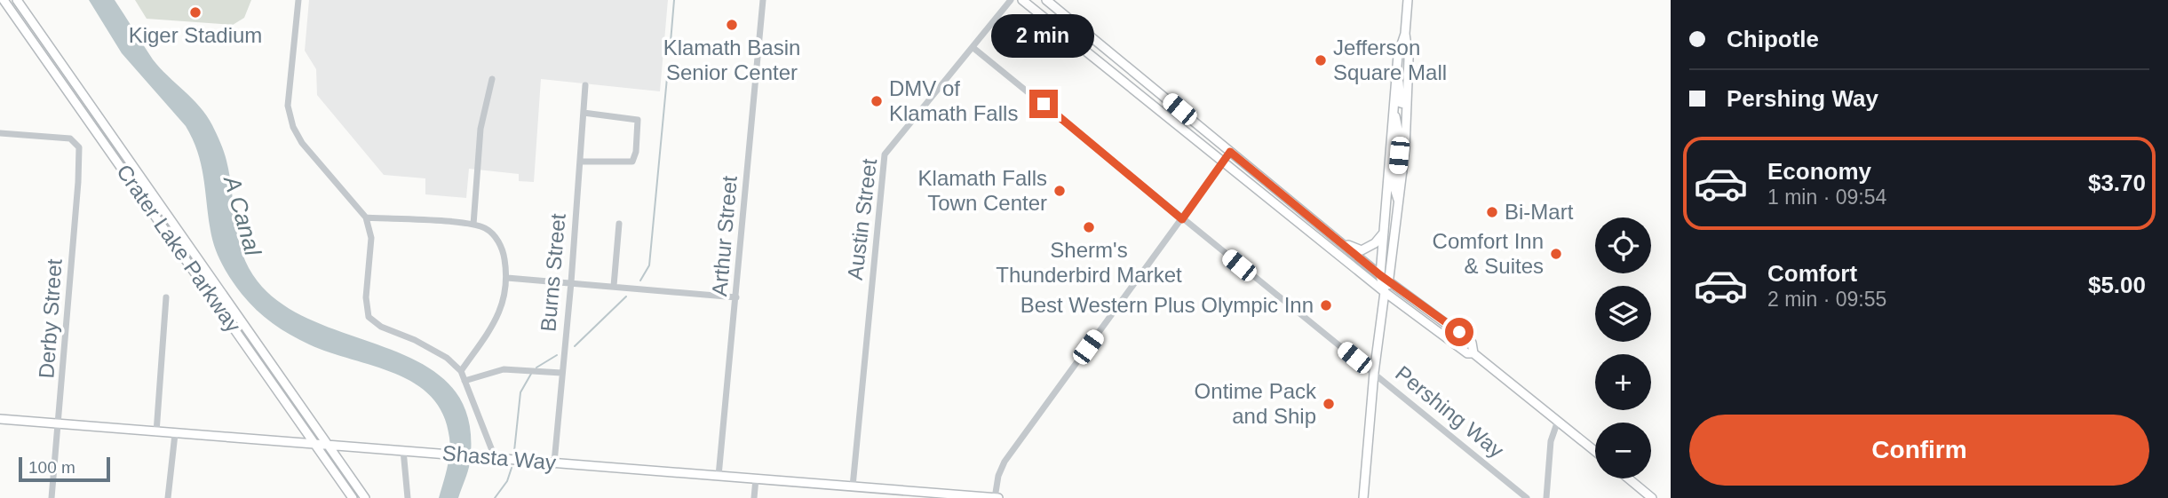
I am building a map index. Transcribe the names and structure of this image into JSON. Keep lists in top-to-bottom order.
{
  "streets": {
    "main road": ["Crater Lake Parkway", "Shasta Way"],
    "street": [
      "Austin Street",
      "Arthur Street",
      "Burns Street",
      "Derby Street",
      "Pershing Way"
    ]
  },
  "crossings": [
    ["Austin Street", "Pershing Way"],
    ["Austin Street", "Shasta Way"],
    ["Arthur Street", "Shasta Way"],
    ["Crater Lake Parkway", "Shasta Way"],
    ["Burns Street", "Shasta Way"],
    ["Derby Street", "Shasta Way"]
  ],
  "water": ["A Canal"],
  "places": [
    "Kiger Stadium",
    "Klamath Basin Senior Center",
    "Jefferson Square Mall",
    "DMV of Klamath Falls",
    "Klamath Falls Town Center",
    "Bi-Mart",
    "Sherm's Thunderbird Market",
    "Comfort Inn & Suites",
    "Best Western Plus Olympic Inn",
    "Ontime Pack and Ship"
  ],
  "scale_bar": "100 m",
  "page": {
    "banner": ["Chipotle", "Pershing Way"],
    "bubble": "2 min",
    "list": [
      {
        "name": "Economy",
        "note": "1 min · 09:54",
        "value": "$3.70"
      },
      {
        "name": "Comfort",
        "note": "2 min · 09:55",
        "value": "$5.00"
      }
    ],
    "map_buttons": ["+", "−"],
    "buttons": "Confirm",
    "scale": "100 m"
  }
}
